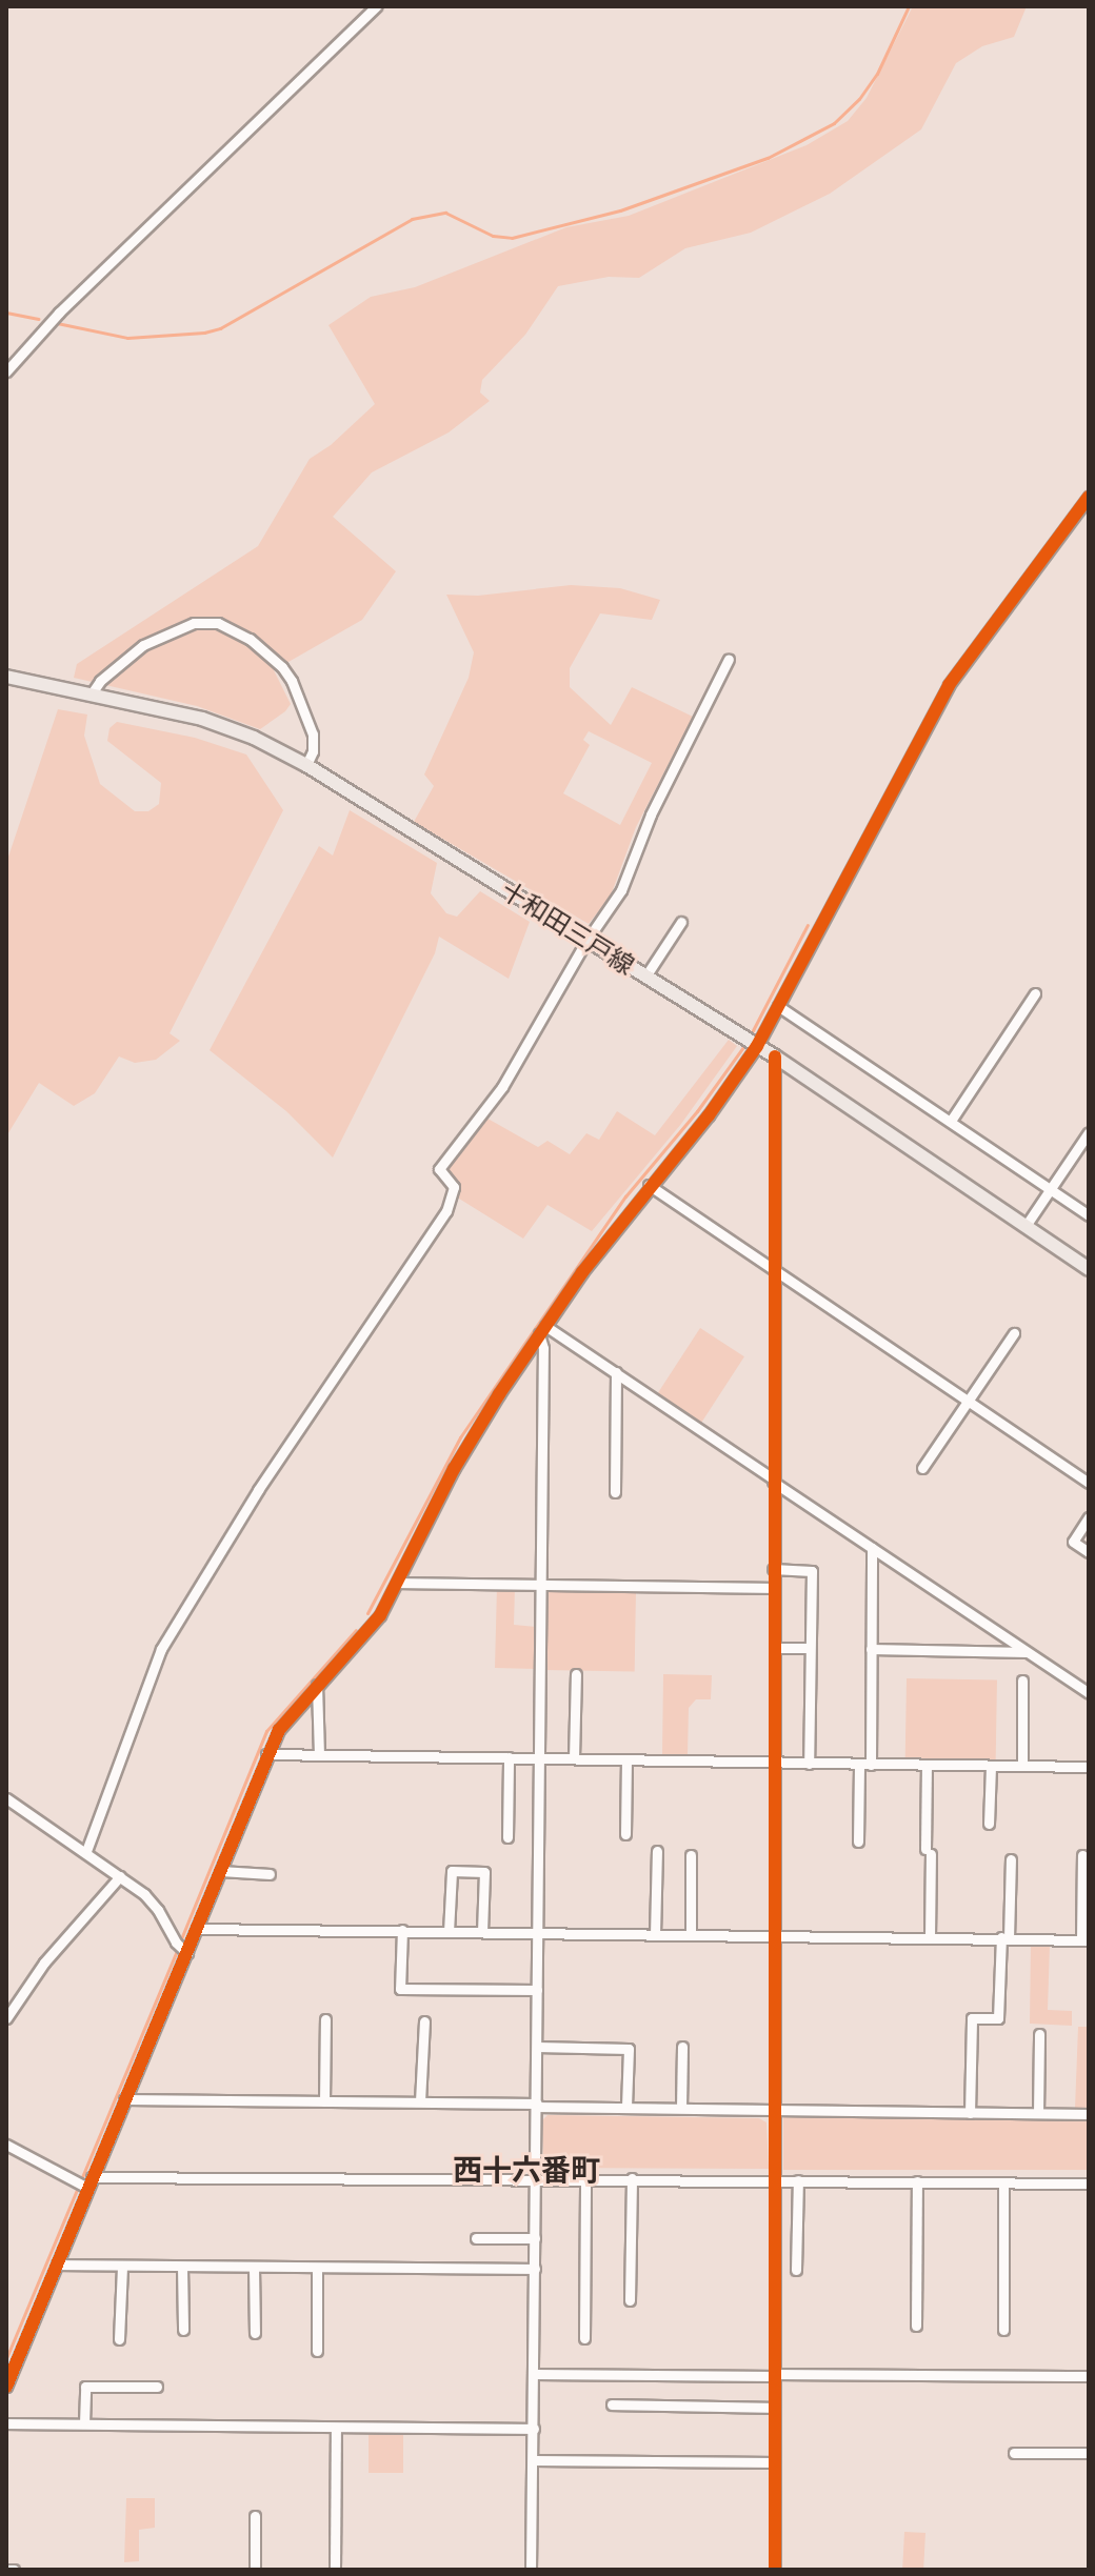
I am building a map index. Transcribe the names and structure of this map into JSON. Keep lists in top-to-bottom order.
{
  "streets": {
    "main road": ["十和田三戸線"]
  },
  "districts": ["西十六番町"]
}
